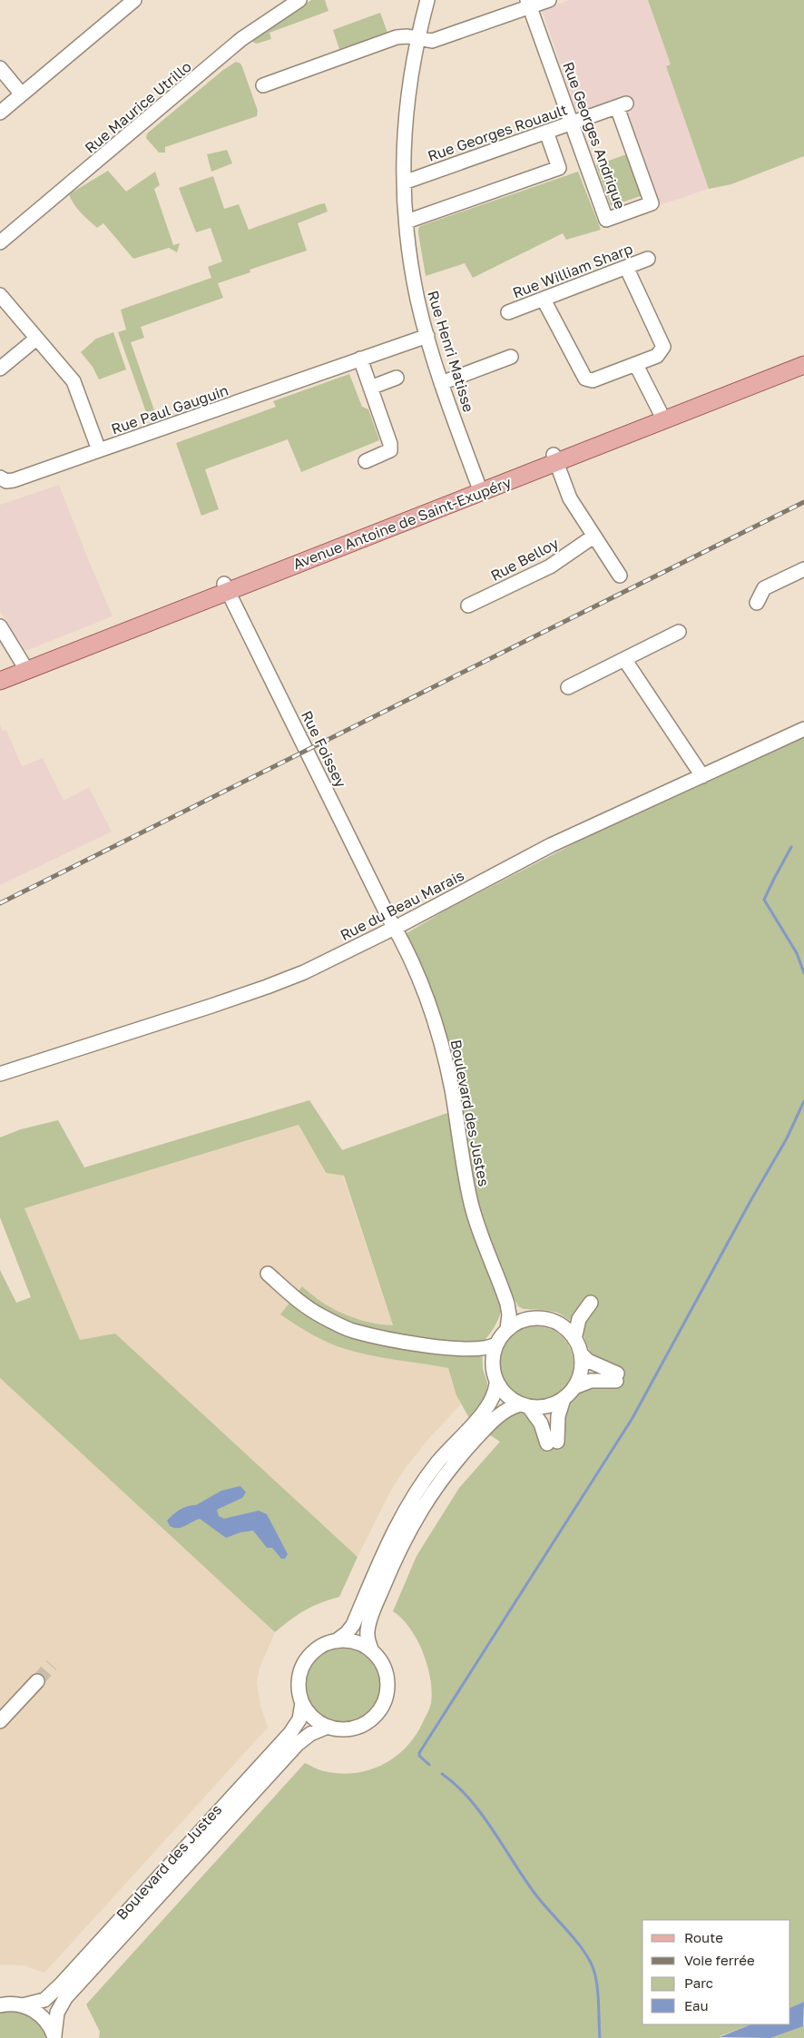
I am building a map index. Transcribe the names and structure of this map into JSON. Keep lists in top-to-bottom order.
{
  "streets": {
    "main road": ["Avenue Antoine de Saint-Exupéry"],
    "street": [
      "Rue Maurice Utrillo",
      "Rue Georges Rouault",
      "Rue Georges Andrique",
      "Rue William Sharp",
      "Rue Henri Matisse",
      "Rue Paul Gauguin",
      "Rue Belloy",
      "Rue Foissey",
      "Rue du Beau Marais",
      "Boulevard des Justes"
    ]
  },
  "crossings": [
    ["Rue Georges Rouault", "Rue Georges Andrique"],
    ["Rue Georges Rouault", "Rue Henri Matisse"],
    ["Rue Henri Matisse", "Rue Paul Gauguin"],
    ["Rue Henri Matisse", "Avenue Antoine de Saint-Exupéry"],
    ["Avenue Antoine de Saint-Exupéry", "Rue Foissey"],
    ["Rue Foissey", "Rue du Beau Marais"],
    ["Rue Foissey", "Boulevard des Justes"],
    ["Rue du Beau Marais", "Boulevard des Justes"]
  ],
  "legend": [
    "Route",
    "Voie ferrée",
    "Parc",
    "Eau"
  ]
}
